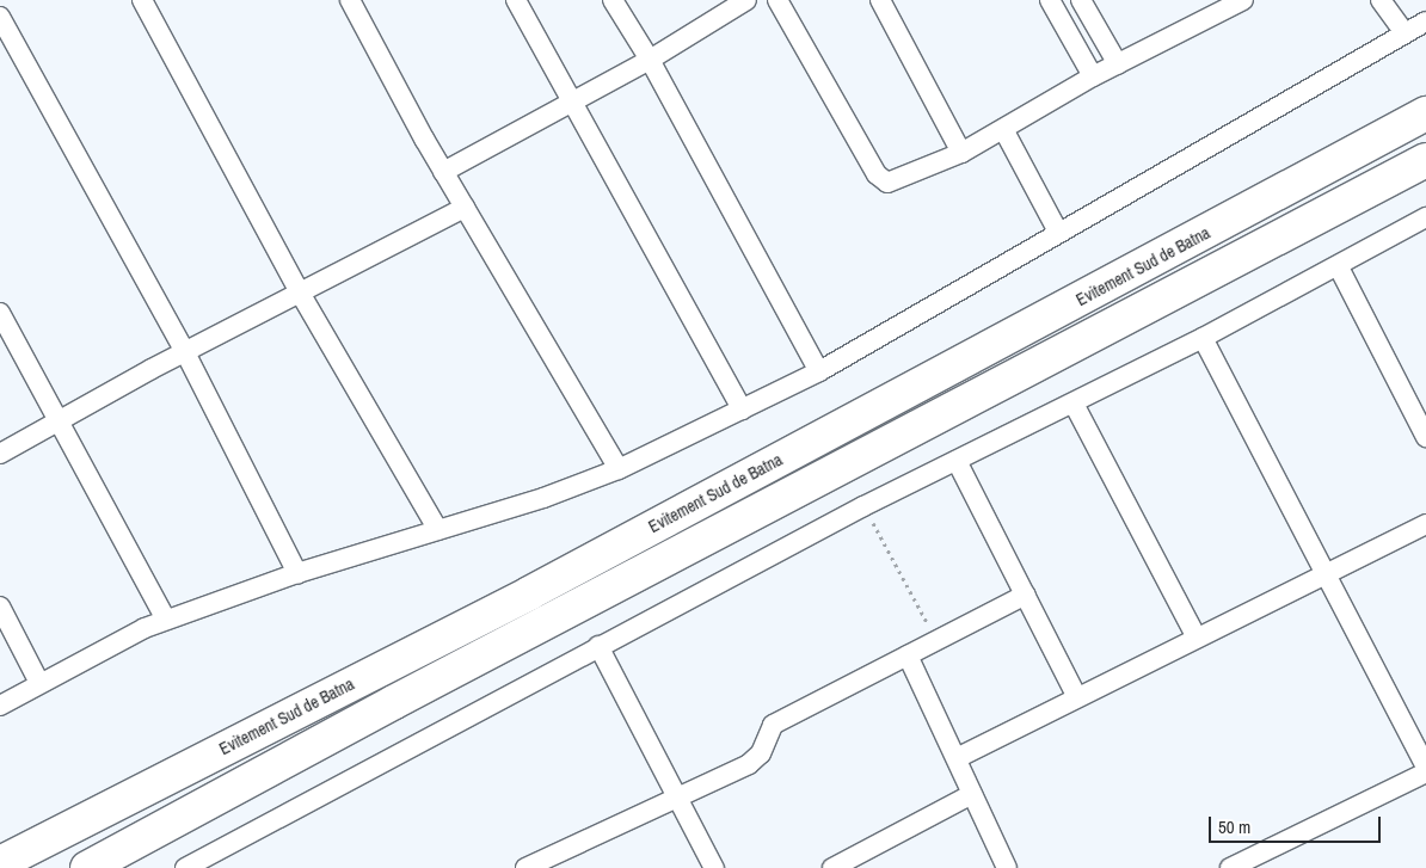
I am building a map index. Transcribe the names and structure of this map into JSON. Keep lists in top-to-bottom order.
{
  "streets": {
    "highway": ["Evitement Sud de Batna"]
  },
  "scale_bar": "50 m"
}
